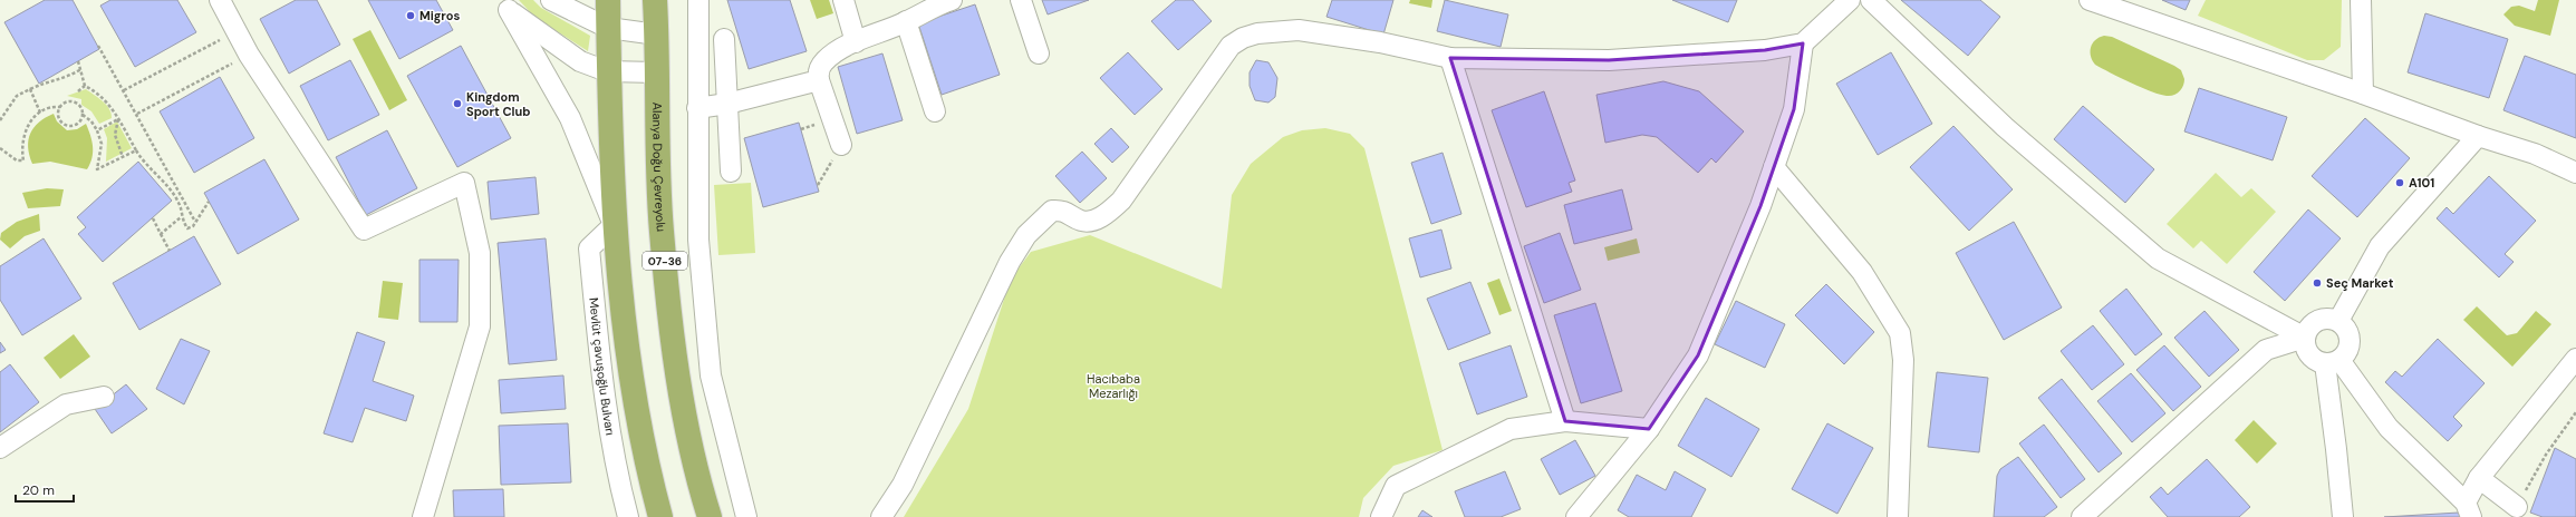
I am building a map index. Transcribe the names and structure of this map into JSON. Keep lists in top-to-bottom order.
{
  "streets": {
    "highway": ["Alanya Doğu Çevreyolu", "07-36"],
    "street": ["Mevlüt çavuşoğlu Bulvarı"]
  },
  "parks": ["Hacıbaba Mezarlığı"],
  "places": [
    "Migros",
    "Kingdom Sport Club",
    "A101",
    "Seç Market"
  ],
  "scale_bar": "20 m"
}
